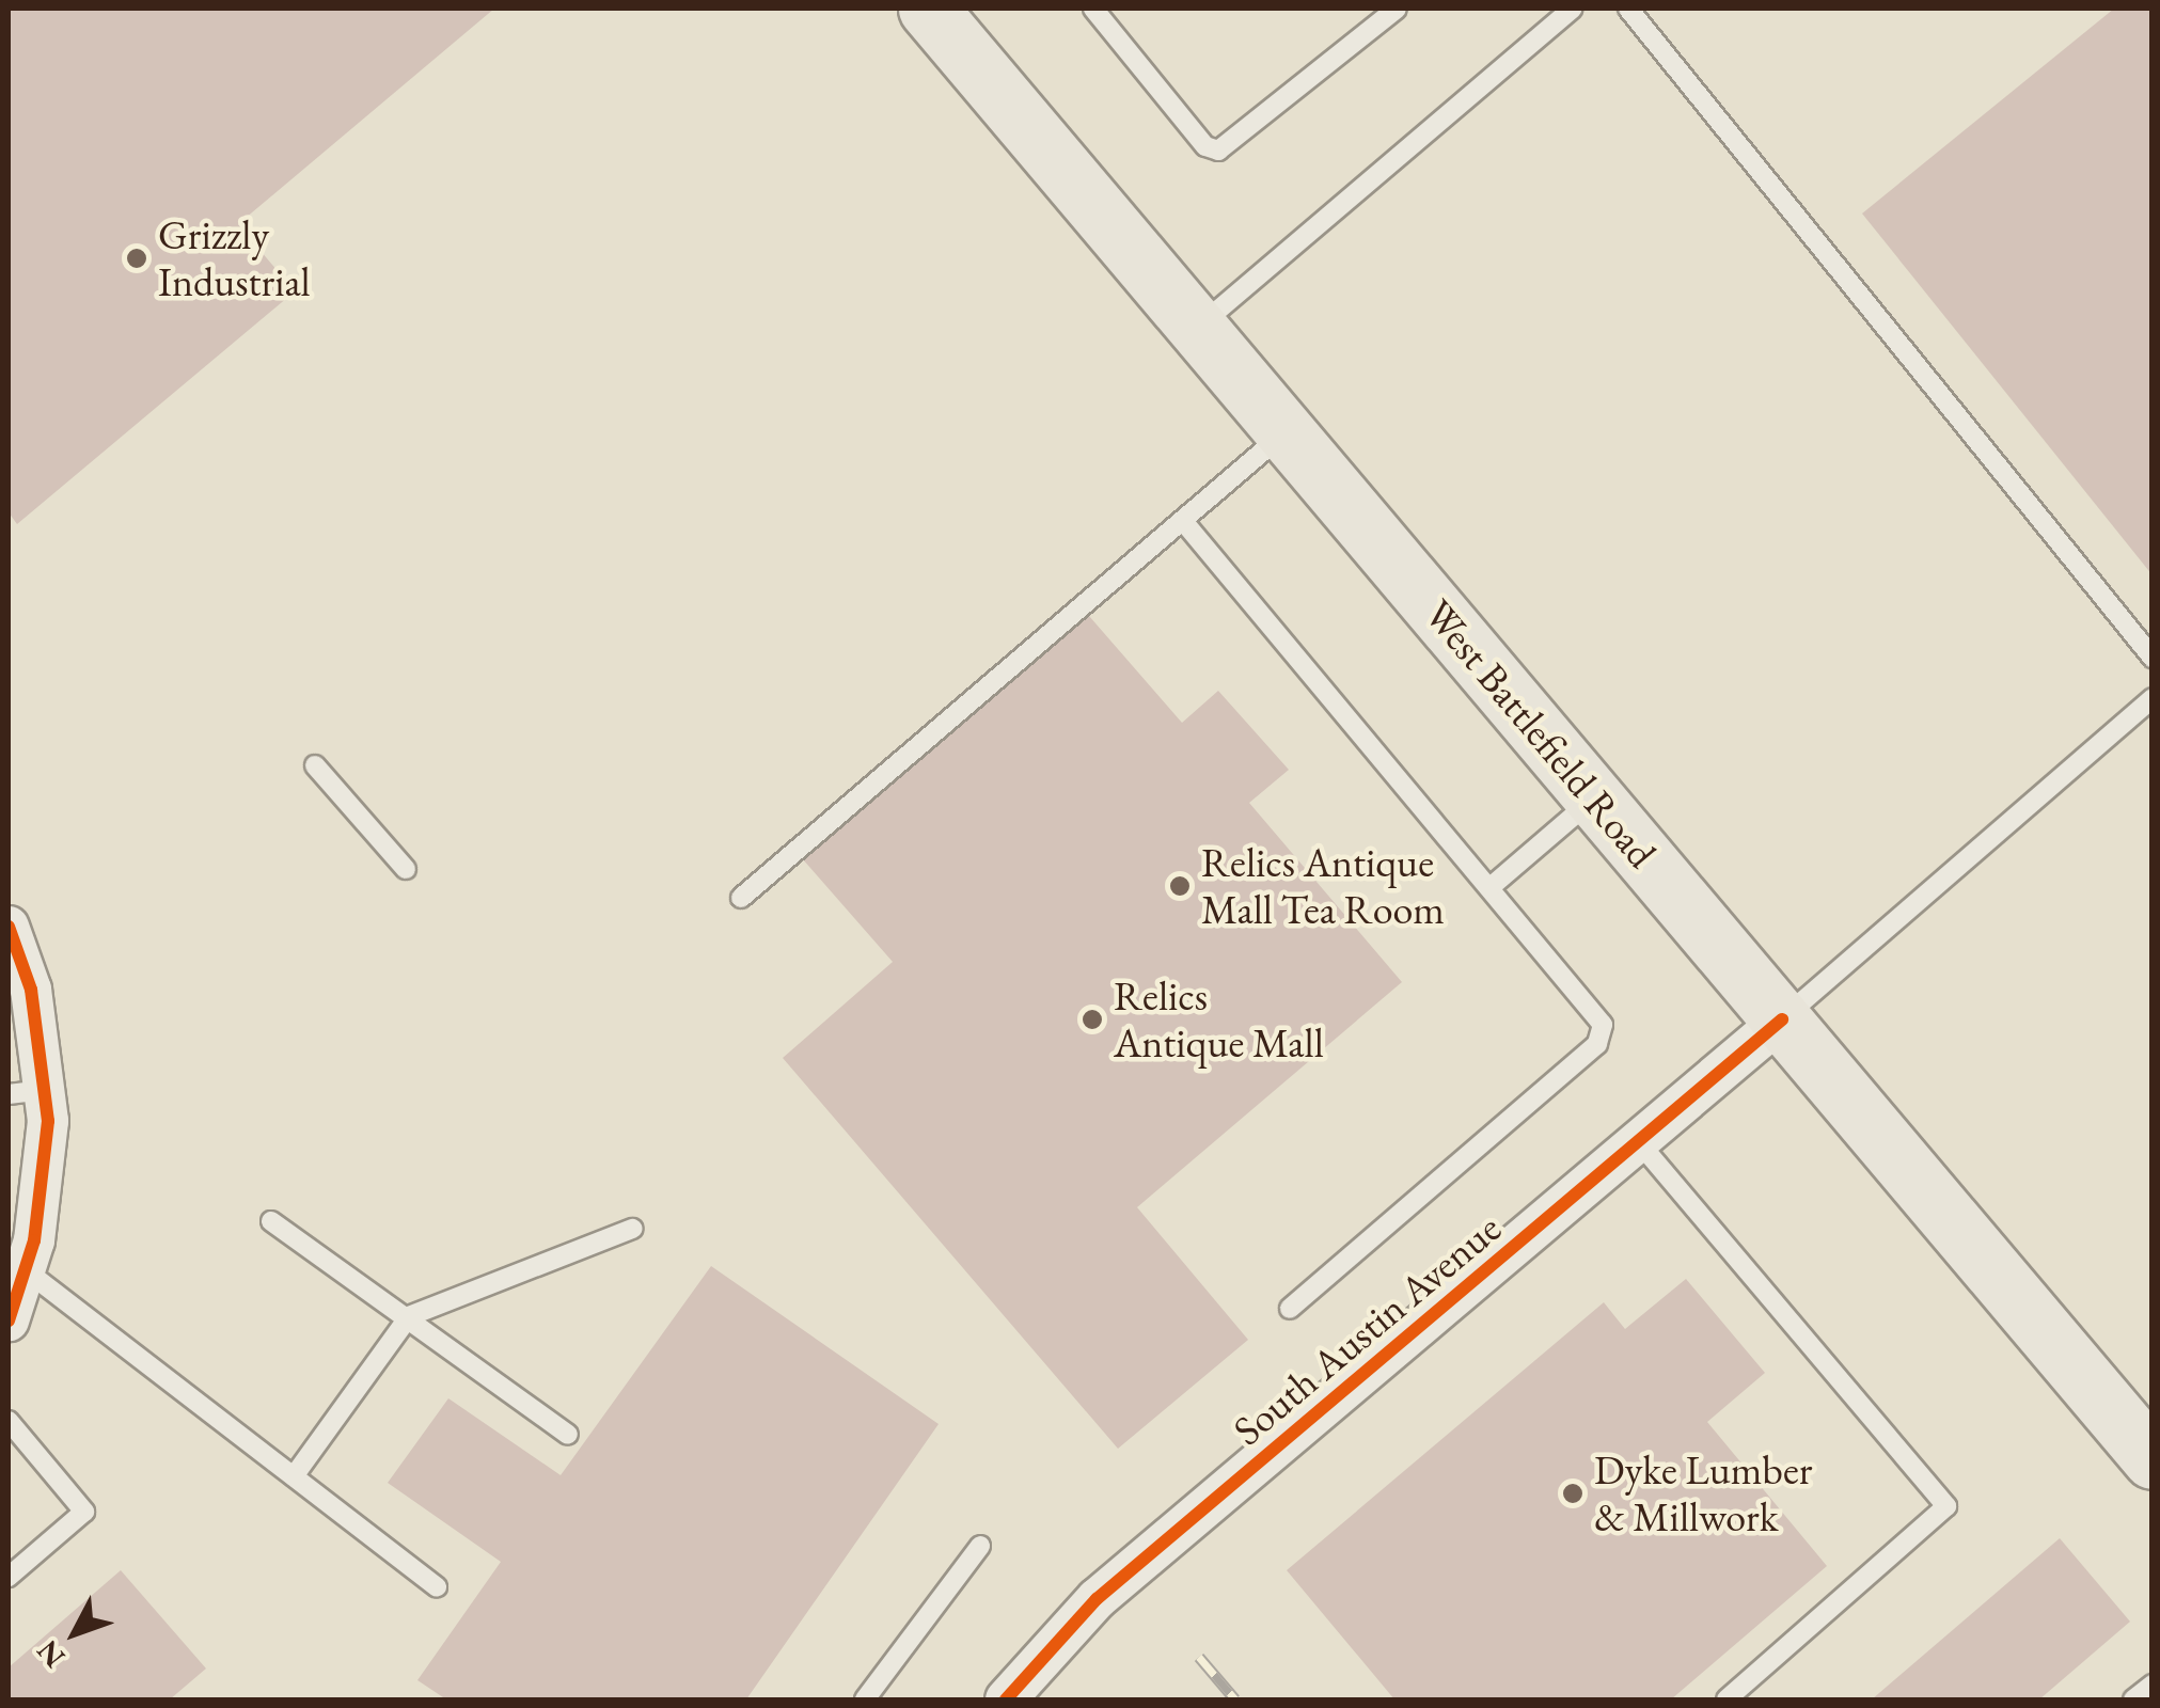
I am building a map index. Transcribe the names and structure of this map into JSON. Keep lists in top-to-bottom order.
{
  "streets": {
    "main road": ["West Battlefield Road"],
    "street": ["South Austin Avenue"]
  },
  "crossings": [
    ["West Battlefield Road", "South Austin Avenue"]
  ],
  "places": [
    "Grizzly Industrial",
    "Relics Antique Mall Tea Room",
    "Relics Antique Mall",
    "Dyke Lumber & Millwork"
  ],
  "north": "bottom left"
}
